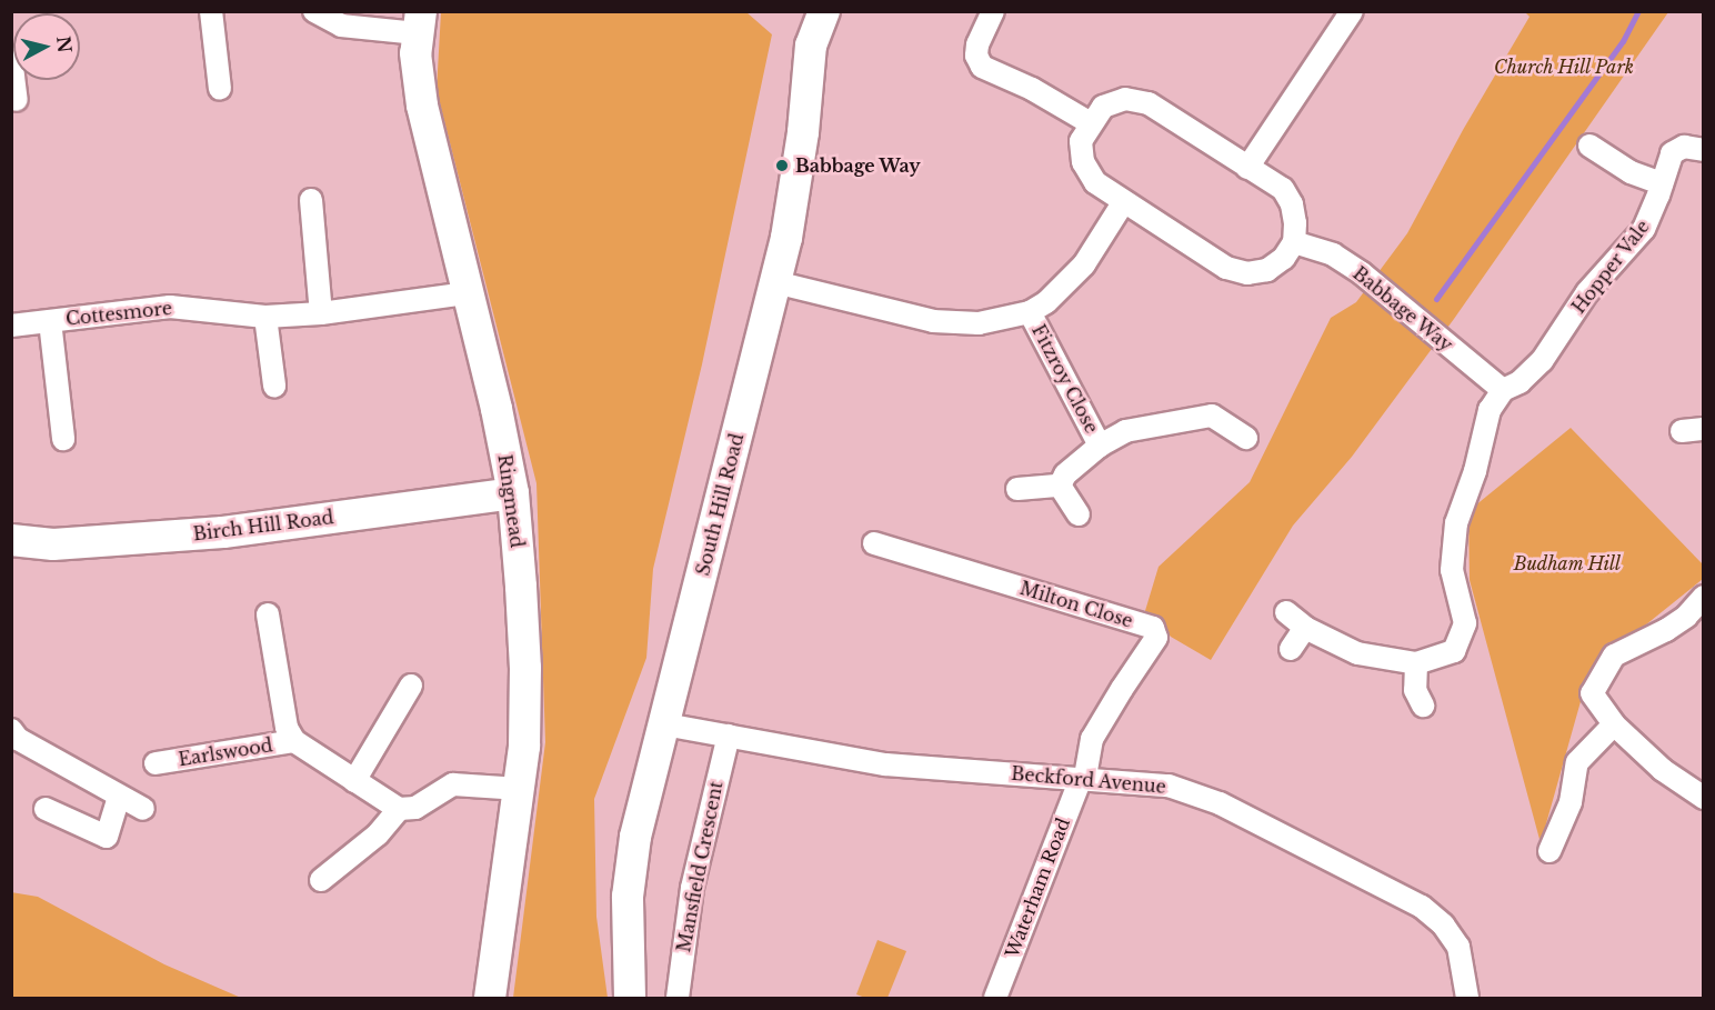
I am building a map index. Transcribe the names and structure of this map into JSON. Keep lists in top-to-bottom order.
{
  "streets": {
    "street": [
      "Hopper Vale",
      "Babbage Way",
      "Cottesmore",
      "Fitzroy Close",
      "Ringmead",
      "South Hill Road",
      "Birch Hill Road",
      "Milton Close",
      "Earlswood",
      "Beckford Avenue",
      "Mansfield Crescent",
      "Waterham Road"
    ]
  },
  "crossings": [
    ["Hopper Vale", "Babbage Way"],
    ["Cottesmore", "Ringmead"],
    ["Ringmead", "Birch Hill Road"],
    ["South Hill Road", "Beckford Avenue"],
    ["Milton Close", "Beckford Avenue"],
    ["Milton Close", "Waterham Road"],
    ["Beckford Avenue", "Mansfield Crescent"],
    ["Beckford Avenue", "Waterham Road"]
  ],
  "parks": ["Church Hill Park", "Budham Hill"],
  "places": ["Babbage Way"],
  "north": "right"
}
